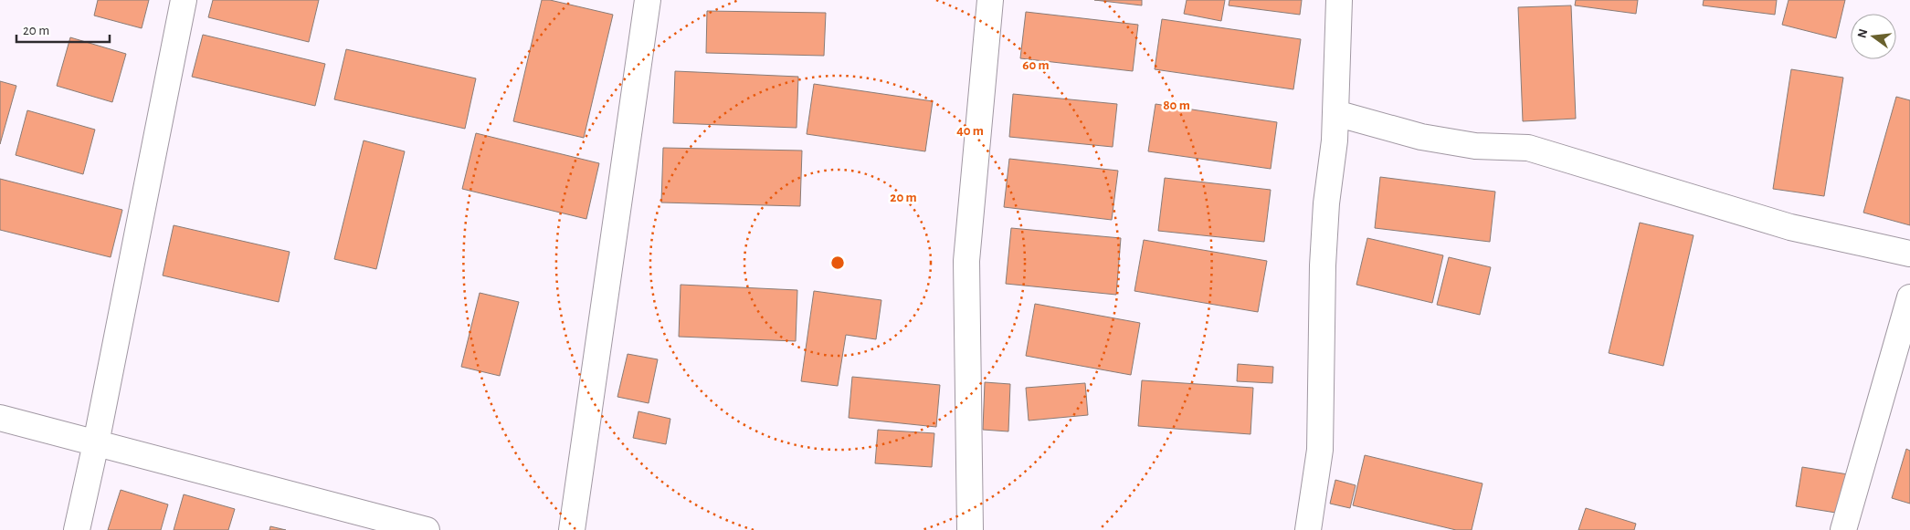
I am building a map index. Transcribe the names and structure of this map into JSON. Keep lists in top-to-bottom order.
{
  "scale_bar": "20 m",
  "north": "left",
  "rings": [
    "60 m",
    "80 m",
    "40 m",
    "20 m"
  ]
}
